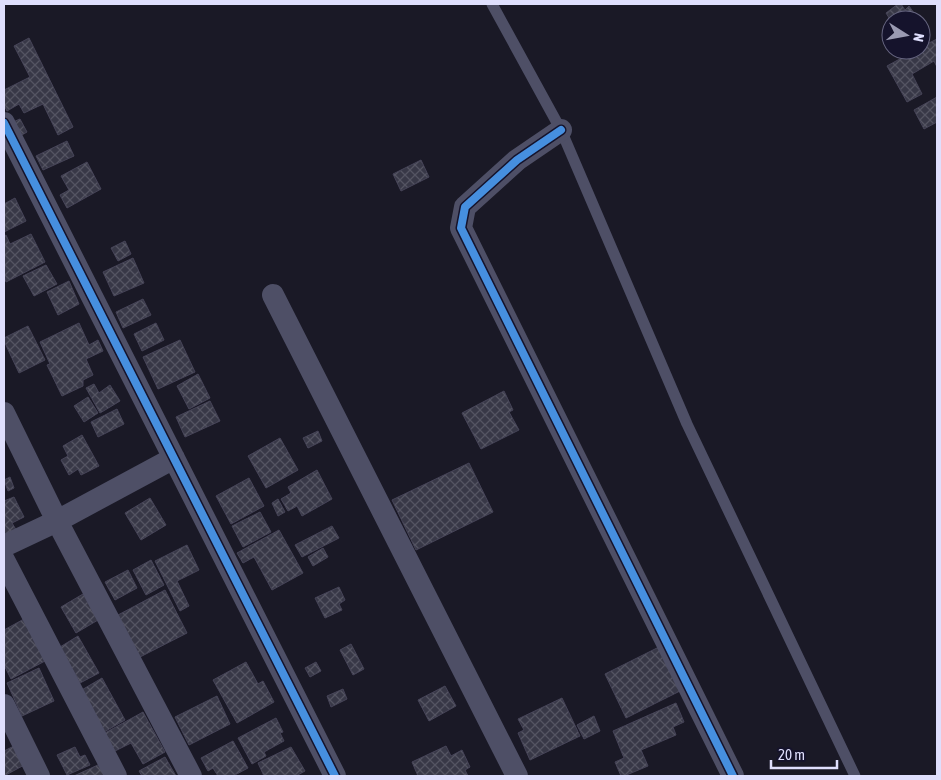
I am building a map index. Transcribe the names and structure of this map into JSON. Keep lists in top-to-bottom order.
{
  "scale_bar": "20 m",
  "north": "right"
}
